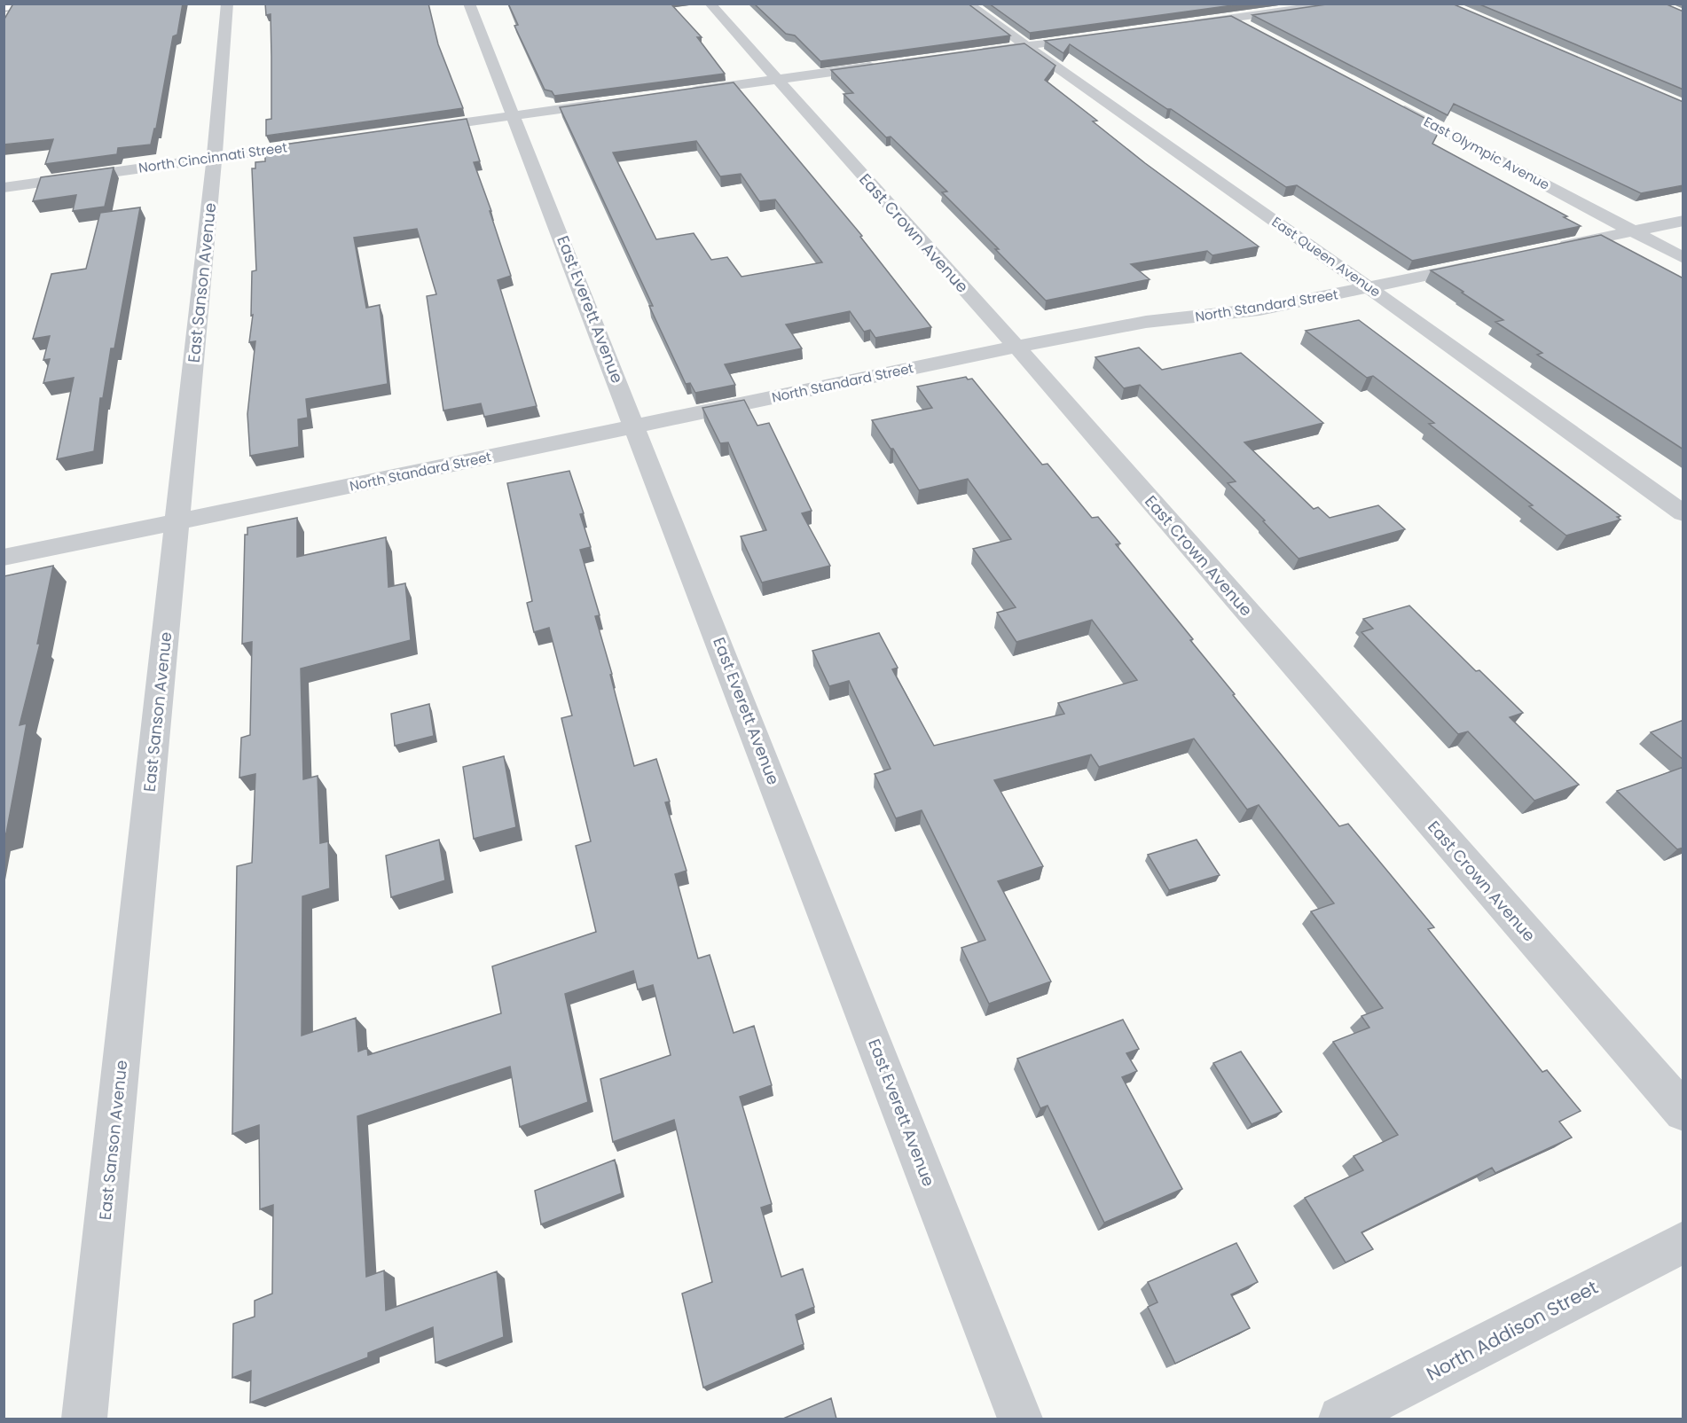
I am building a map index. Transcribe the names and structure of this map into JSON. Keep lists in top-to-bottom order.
{
  "streets": {
    "street": [
      "East Olympic Avenue",
      "North Cincinnati Street",
      "East Crown Avenue",
      "East Queen Avenue",
      "East Sanson Avenue",
      "North Standard Street",
      "East Everett Avenue",
      "North Addison Street"
    ]
  },
  "crossings": [
    ["North Cincinnati Street", "East Sanson Avenue"],
    ["East Crown Avenue", "North Standard Street"],
    ["East Queen Avenue", "North Standard Street"],
    ["East Sanson Avenue", "North Standard Street"],
    ["North Standard Street", "East Everett Avenue"]
  ]
}
